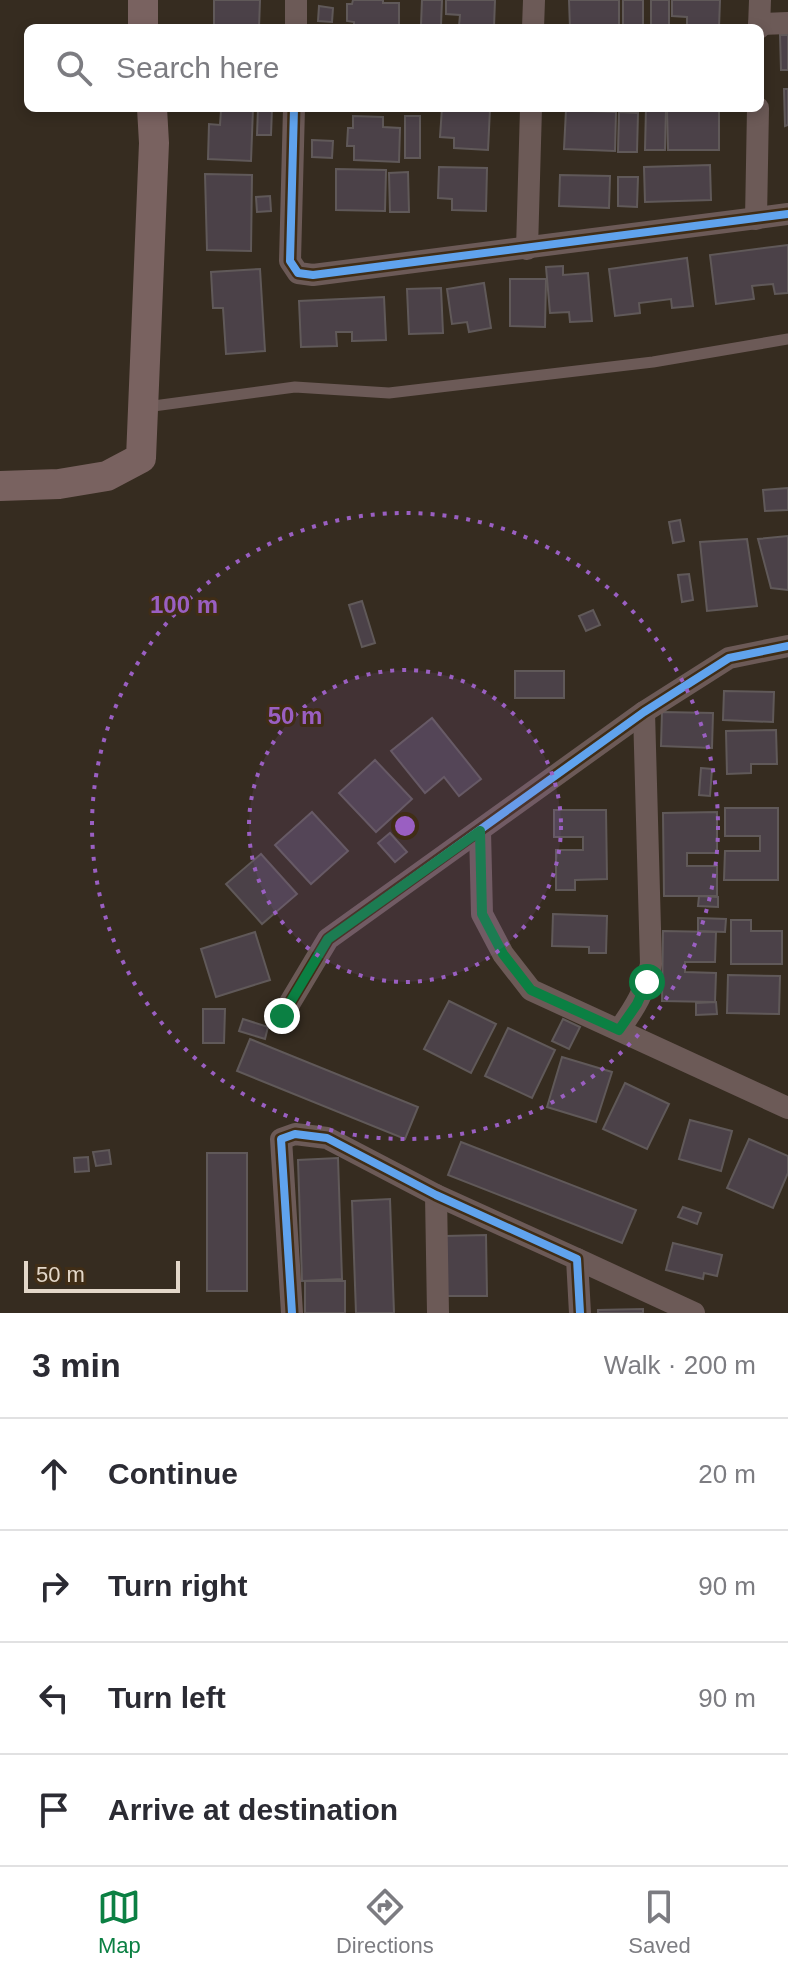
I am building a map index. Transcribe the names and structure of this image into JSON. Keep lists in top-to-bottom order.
{
  "scale_bar": "50 m",
  "page": {
    "search": "Search here",
    "scale": "50 m",
    "heading": ["3 min", "Walk · 200 m"],
    "list": [
      ["Continue", "20 m"],
      ["Turn right", "90 m"],
      ["Turn left", "90 m"],
      "Arrive at destination"
    ],
    "nav": ["Map", "Directions", "Saved"]
  },
  "rings": ["100 m", "50 m"]
}
